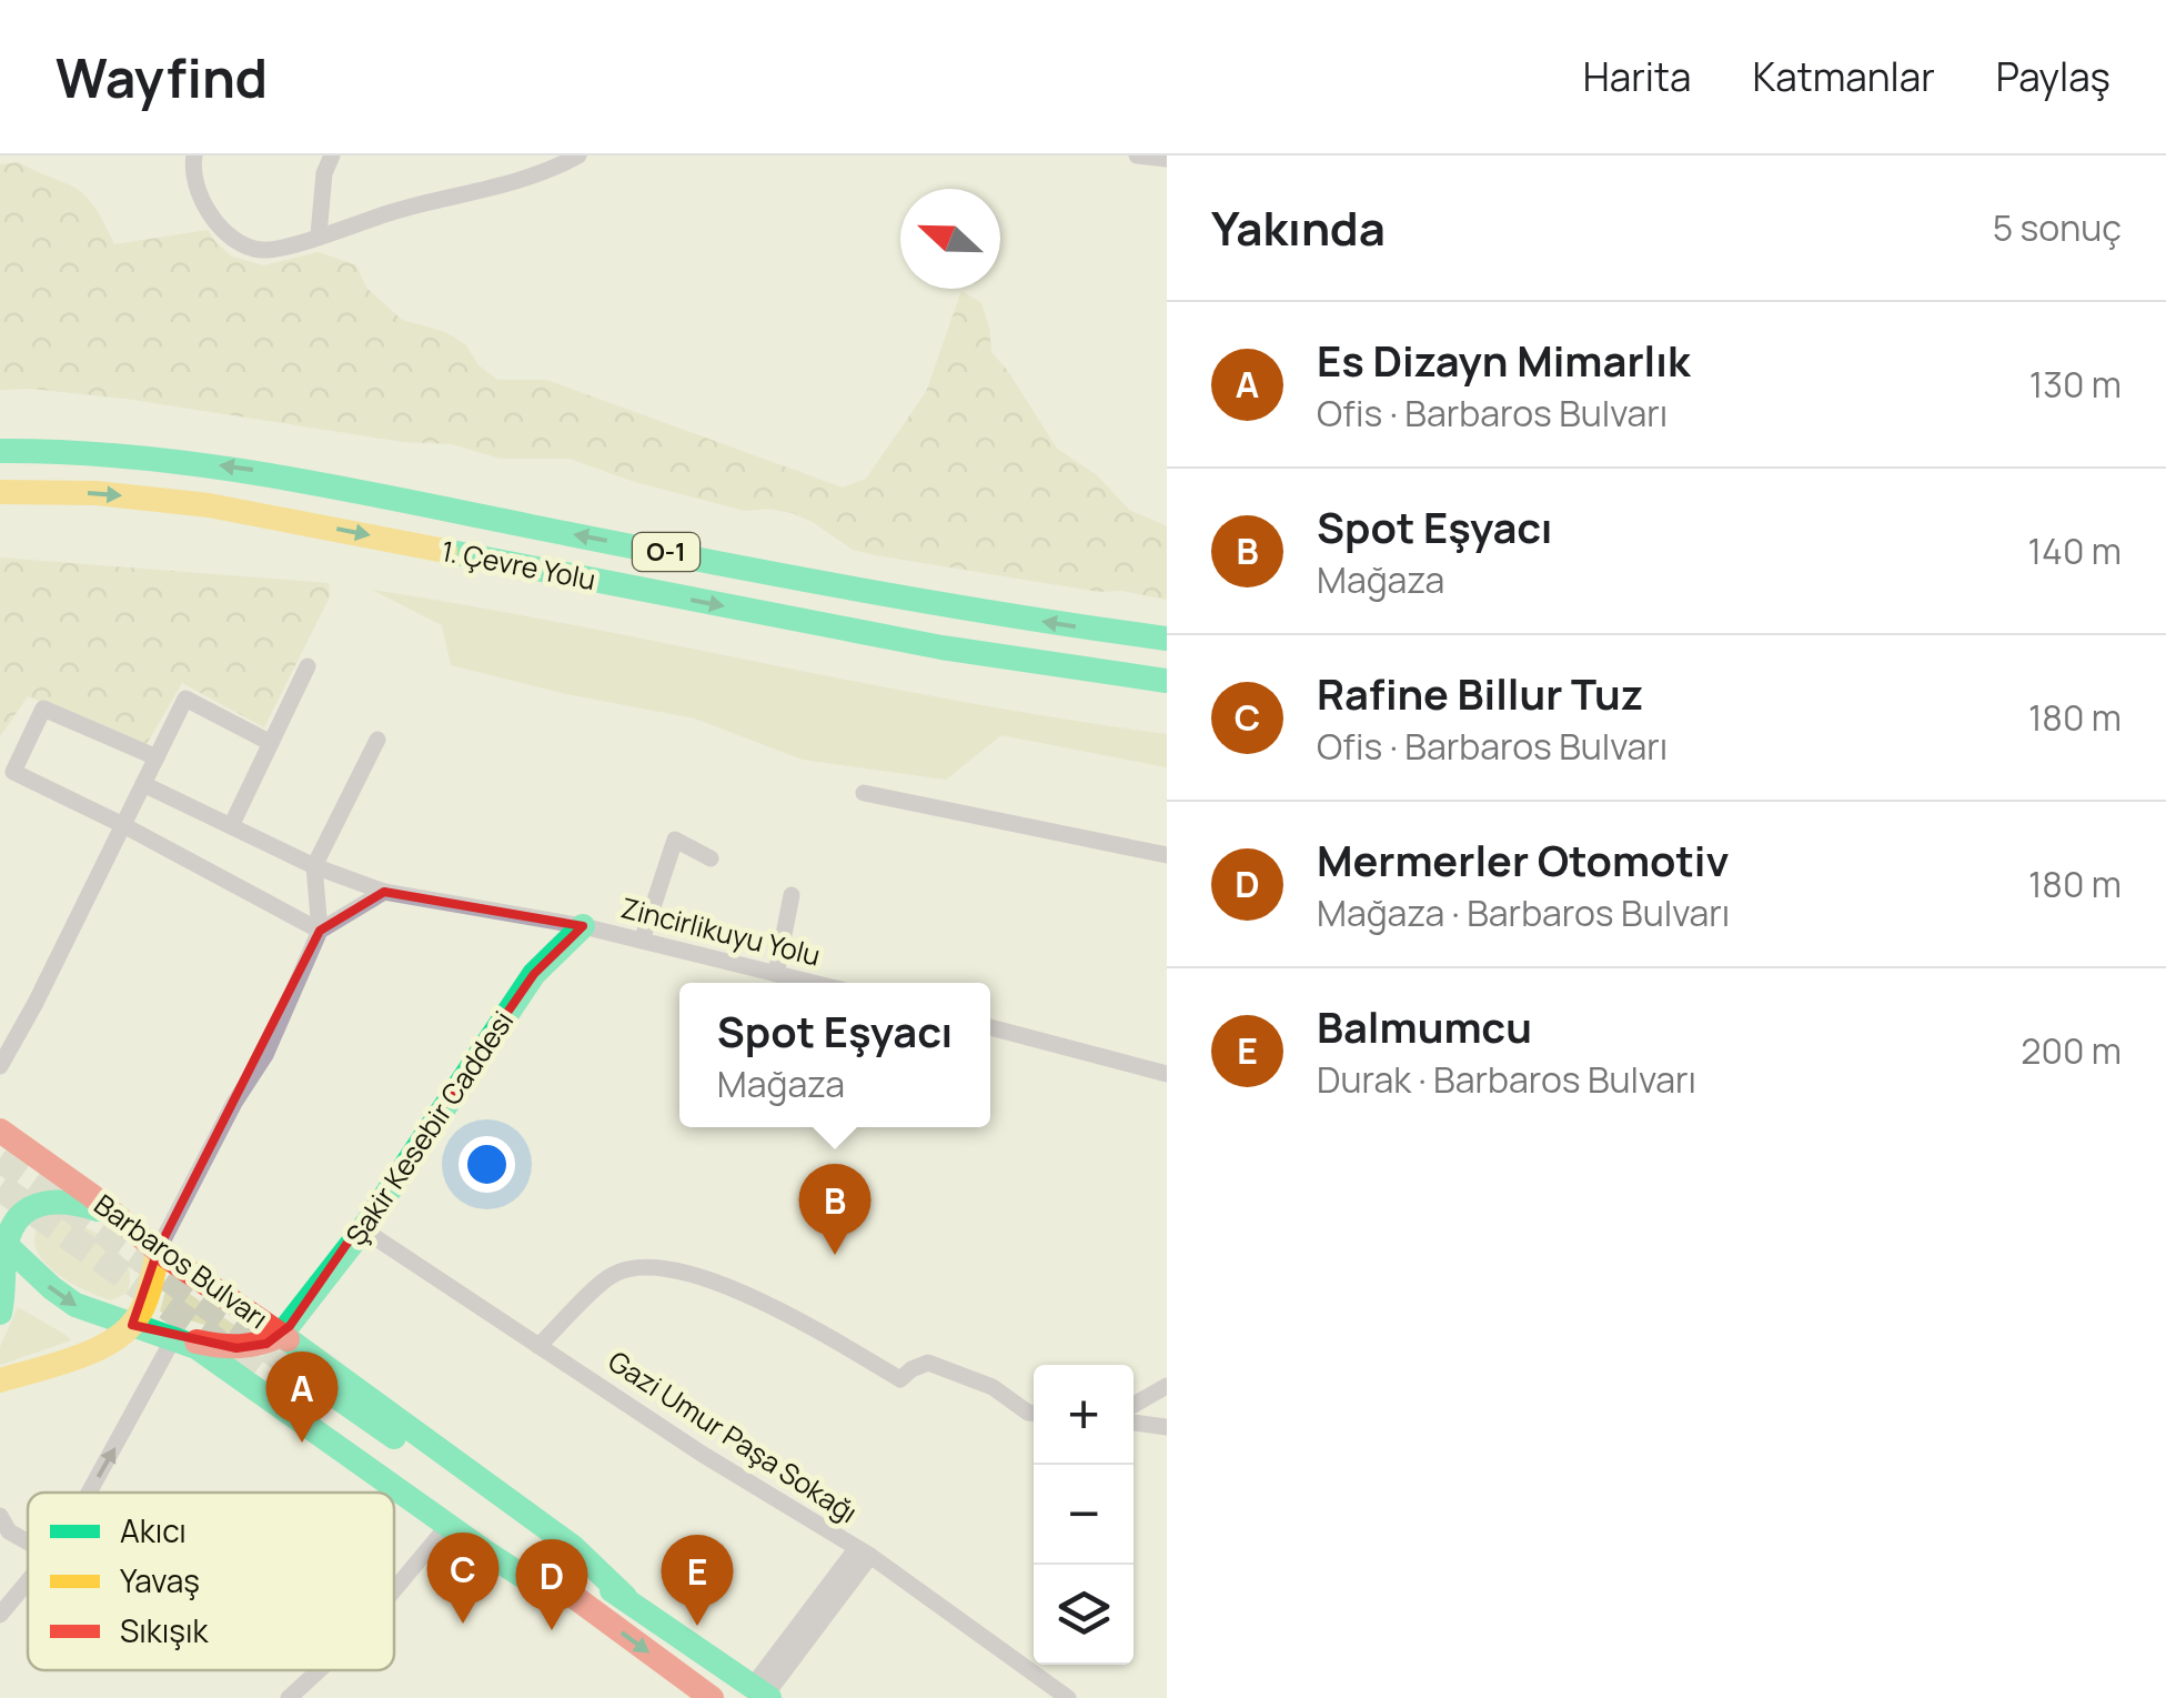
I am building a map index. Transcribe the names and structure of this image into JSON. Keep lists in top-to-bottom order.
{
  "streets": {
    "main road": [
      "O-1",
      "1. Çevre Yolu",
      "Şakir Kesebir Caddesi",
      "Barbaros Bulvarı"
    ],
    "street": ["Zincirlikuyu Yolu", "Gazi Umur Paşa Sokağı"]
  },
  "crossings": [
    ["Zincirlikuyu Yolu", "Şakir Kesebir Caddesi"],
    ["Şakir Kesebir Caddesi", "Barbaros Bulvarı"],
    ["Şakir Kesebir Caddesi", "Gazi Umur Paşa Sokağı"]
  ],
  "legend": ["Akıcı", "Yavaş", "Sıkışık"],
  "north": "left",
  "page": {
    "header": "Wayfind",
    "nav": ["Harita", "Katmanlar", "Paylaş"],
    "heading": ["Yakında", "5 sonuç"],
    "list": [
      {
        "mark": "A",
        "name": "Es Dizayn Mimarlık",
        "note": "Ofis · Barbaros Bulvarı",
        "value": "130 m"
      },
      {
        "mark": "B",
        "name": "Spot Eşyacı",
        "note": "Mağaza",
        "value": "140 m"
      },
      {
        "mark": "C",
        "name": "Rafine Billur Tuz",
        "note": "Ofis · Barbaros Bulvarı",
        "value": "180 m"
      },
      {
        "mark": "D",
        "name": "Mermerler Otomotiv",
        "note": "Mağaza · Barbaros Bulvarı",
        "value": "180 m"
      },
      {
        "mark": "E",
        "name": "Balmumcu",
        "note": "Durak · Barbaros Bulvarı",
        "value": "200 m"
      }
    ],
    "popup": ["Spot Eşyacı", "Mağaza"],
    "pins": [
      "B",
      "A",
      "C",
      "E",
      "D"
    ],
    "map_buttons": ["+", "−"]
  }
}
